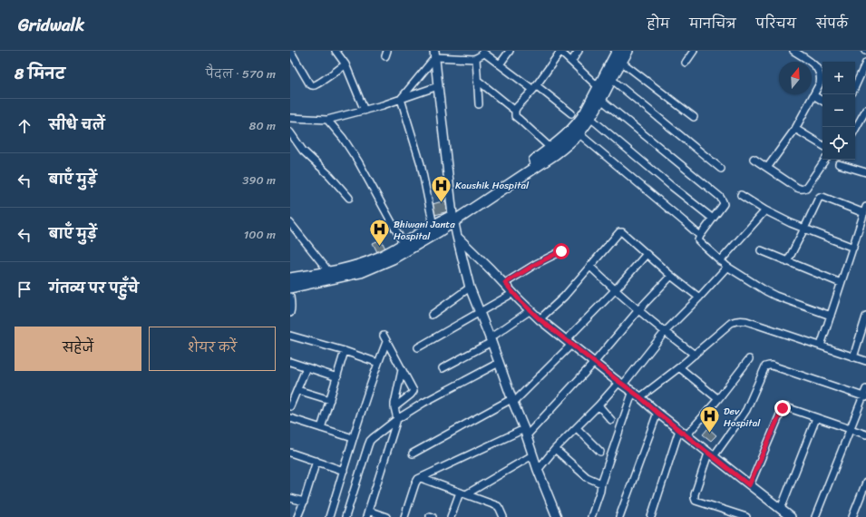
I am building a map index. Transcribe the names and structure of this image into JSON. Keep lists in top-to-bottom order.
{
  "places": {
    "hospital": ["Kaushik Hospital", "Bhiwani Janta Hospital", "Dev Hospital"]
  },
  "north": "top",
  "page": {
    "header": "Gridwalk",
    "nav": [
      "होम",
      "मानचित्र",
      "परिचय",
      "संपर्क"
    ],
    "heading": ["8 मिनट", "पैदल · 570 m"],
    "map_buttons": ["+", "−"],
    "list": [
      ["सीधे चलें", "80 m"],
      ["बाएँ मुड़ें", "390 m"],
      ["बाएँ मुड़ें", "100 m"],
      "गंतव्य पर पहुँचे"
    ],
    "buttons": ["सहेजें", "शेयर करें"]
  }
}
